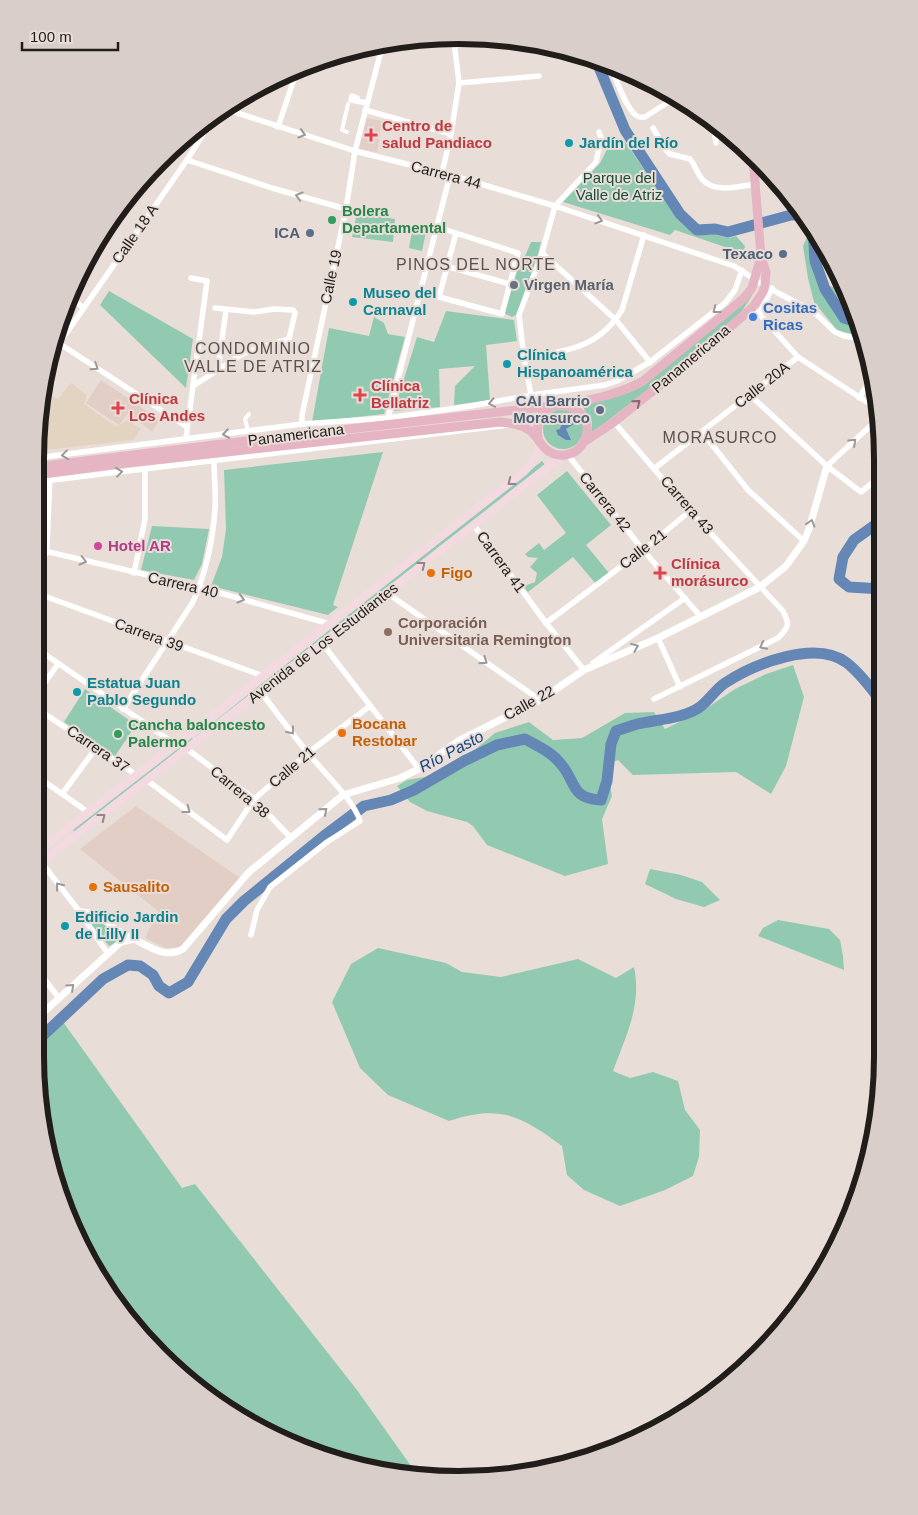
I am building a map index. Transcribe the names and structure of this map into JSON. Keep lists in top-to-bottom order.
{
  "streets": {
    "main road": ["Panamericana", "Avenida de Los Estudiantes"],
    "street": [
      "Carrera 44",
      "Calle 18 A",
      "Calle 19",
      "Calle 20A",
      "Carrera 42",
      "Carrera 43",
      "Calle 21",
      "Carrera 41",
      "Carrera 40",
      "Carrera 39",
      "Calle 22",
      "Carrera 37",
      "Carrera 38"
    ]
  },
  "crossings": [
    ["Carrera 44", "Calle 19"],
    ["Panamericana", "Carrera 42"],
    ["Panamericana", "Carrera 43"],
    ["Panamericana", "Avenida de Los Estudiantes"],
    ["Calle 20A", "Carrera 43"],
    ["Carrera 42", "Calle 21"],
    ["Carrera 42", "Avenida de Los Estudiantes"],
    ["Carrera 42", "Calle 22"],
    ["Carrera 43", "Calle 21"],
    ["Carrera 43", "Calle 22"],
    ["Calle 21", "Carrera 41"],
    ["Calle 21", "Avenida de Los Estudiantes"],
    ["Calle 21", "Carrera 38"],
    ["Carrera 41", "Avenida de Los Estudiantes"],
    ["Carrera 41", "Calle 22"],
    ["Carrera 40", "Avenida de Los Estudiantes"],
    ["Carrera 39", "Avenida de Los Estudiantes"],
    ["Avenida de Los Estudiantes", "Carrera 37"],
    ["Avenida de Los Estudiantes", "Carrera 38"],
    ["Calle 22", "Carrera 38"]
  ],
  "one_way": ["Carrera 40"],
  "districts": ["PINOS DEL NORTE", "CONDOMINIO VALLE DE ATRIZ", "MORASURCO"],
  "water": ["Río Pasto"],
  "parks": ["Parque del Valle de Atriz"],
  "places": {
    "health": [
      "Centro de salud Pandiaco",
      "Clínica Bellatriz",
      "Clínica Los Andes",
      "Clínica morásurco"
    ],
    "other": [
      "Jardín del Río",
      "Bolera Departamental",
      "ICA",
      "Texaco",
      "Virgen María",
      "Museo del Carnaval",
      "Cositas Ricas",
      "Clínica Hispanoamérica",
      "CAI Barrio Morasurco",
      "Hotel AR",
      "Figo",
      "Corporación Universitaria Remington",
      "Estatua Juan Pablo Segundo",
      "Bocana Restobar",
      "Cancha baloncesto Palermo",
      "Sausalito",
      "Edificio Jardin de Lilly II"
    ]
  },
  "scale_bar": "100 m"
}
